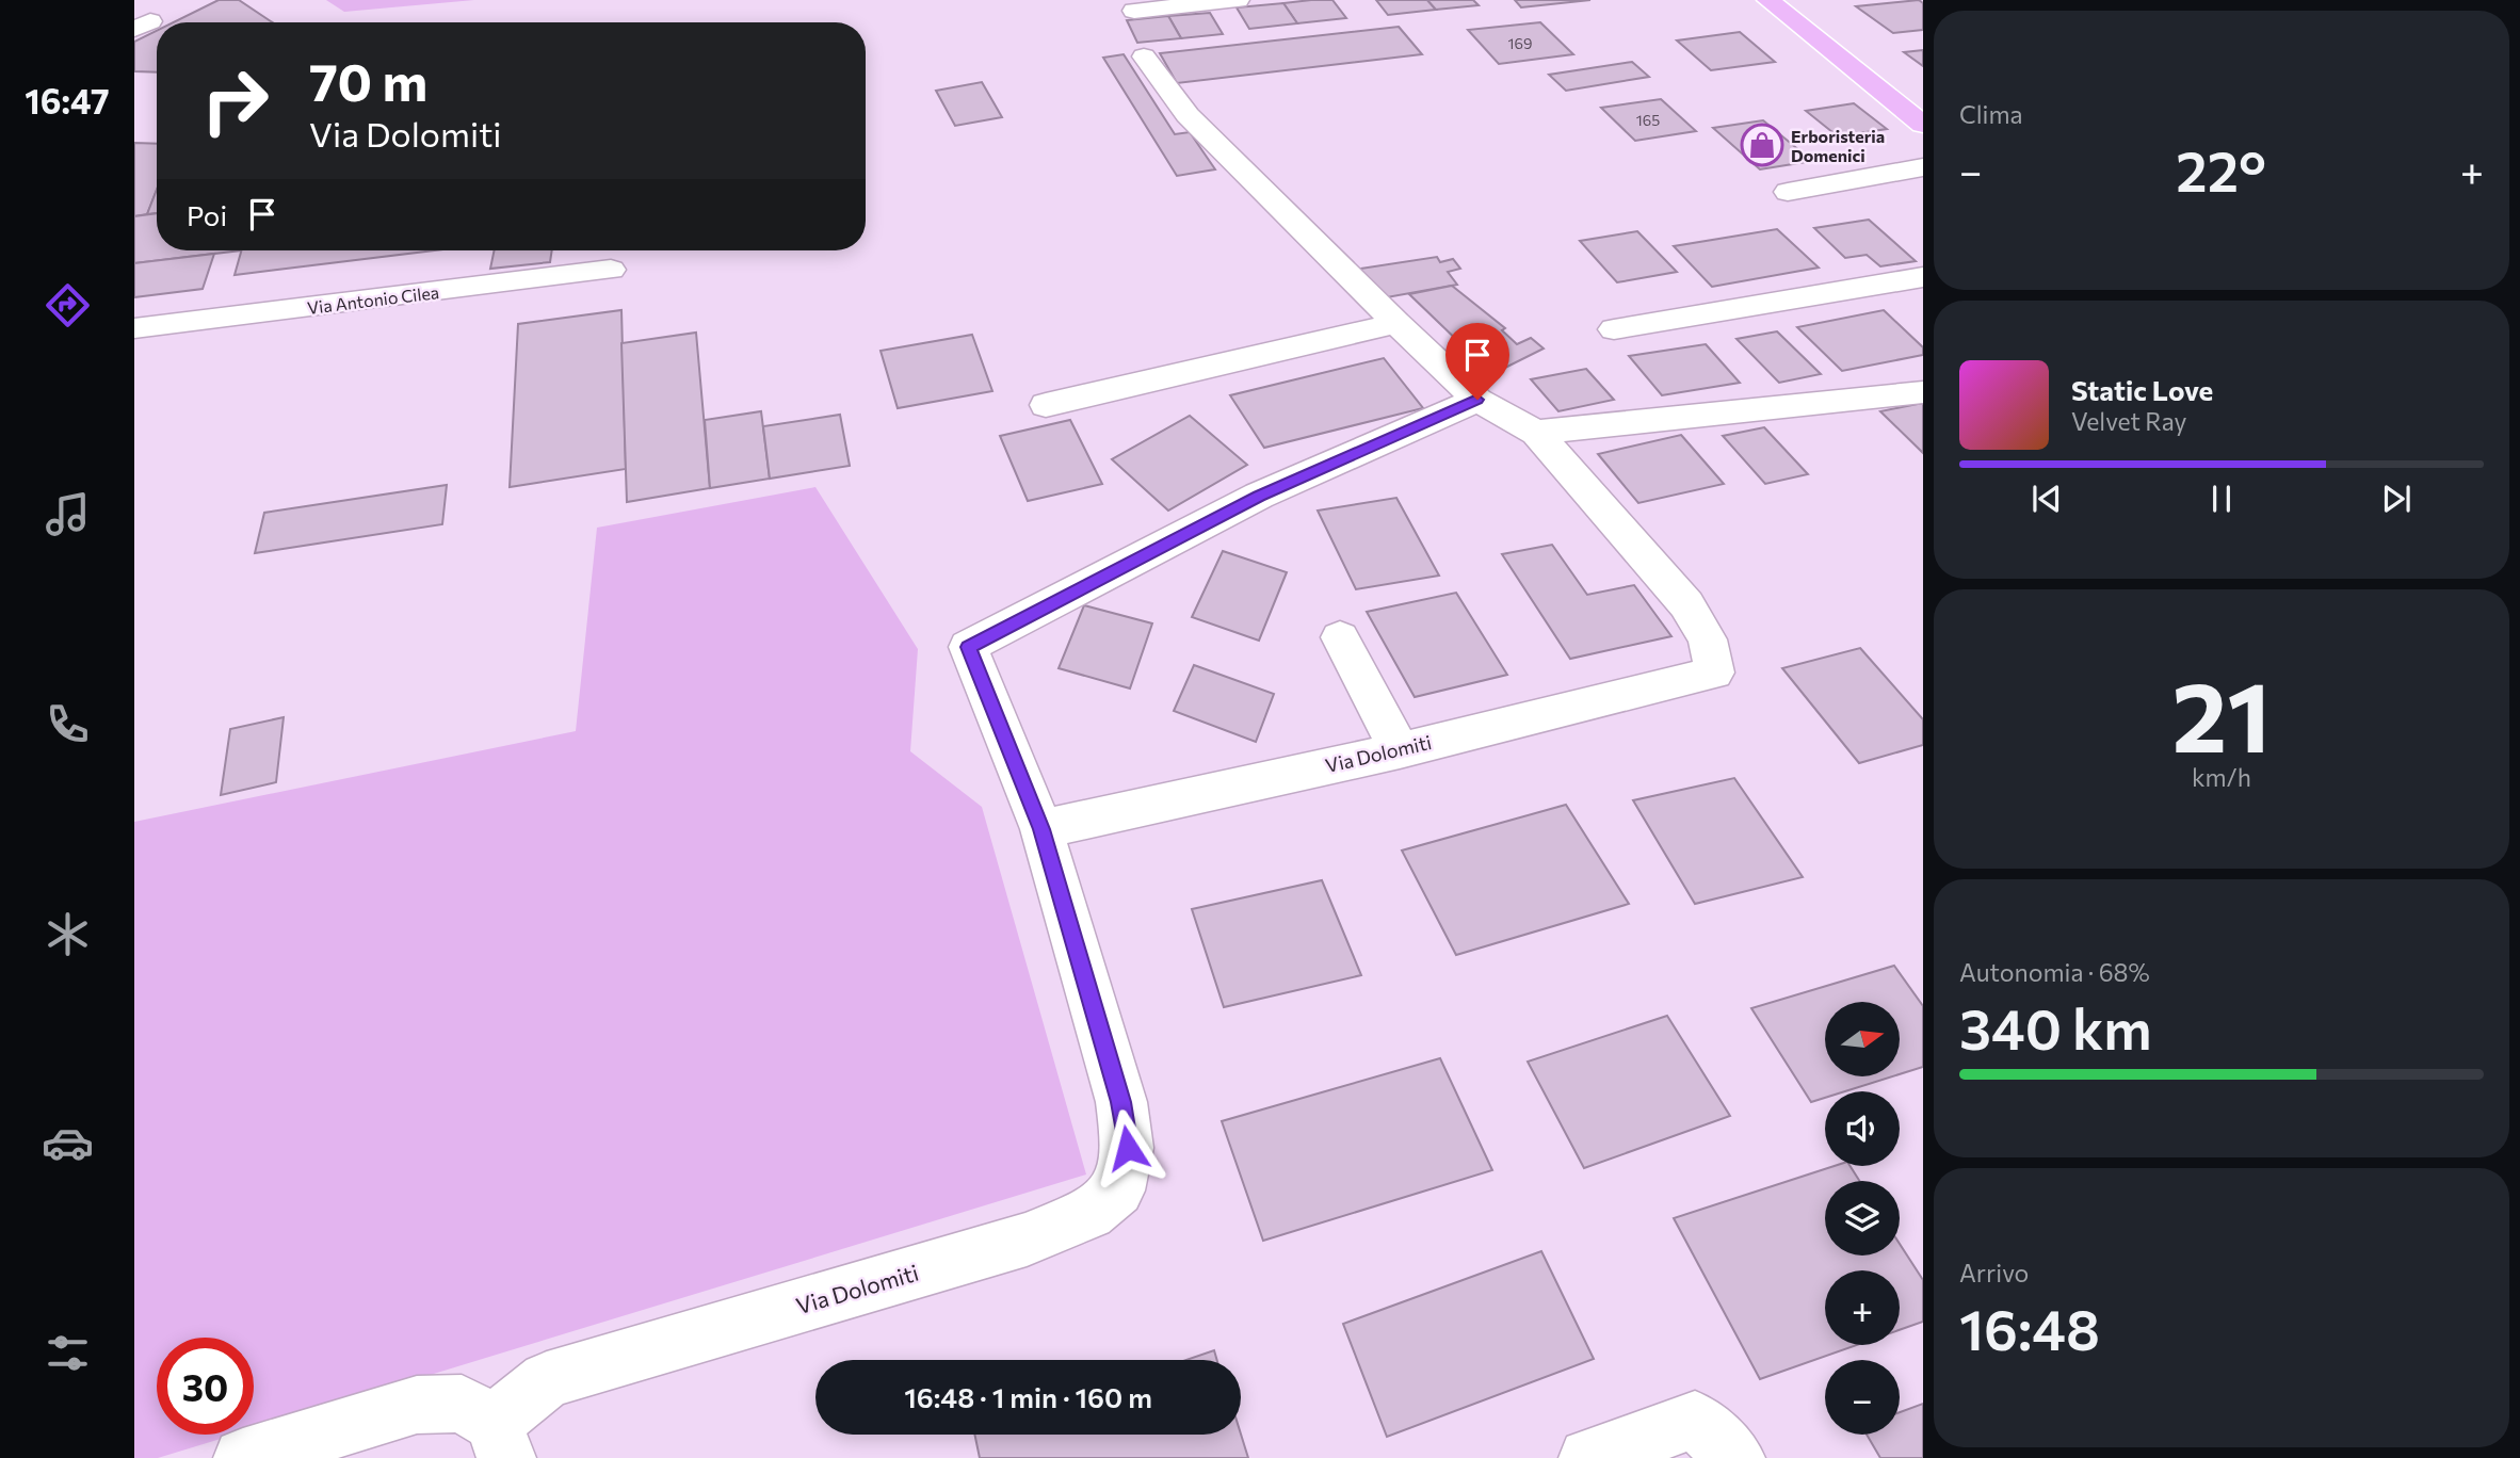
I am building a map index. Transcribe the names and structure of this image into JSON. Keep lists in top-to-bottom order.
{
  "streets": {
    "street": ["Via Antonio Cilea", "Via Dolomiti"]
  },
  "places": {
    "shop": ["Erboristeria Domenici"]
  },
  "house_numbers": ["169", "165"],
  "north": "right",
  "page": {
    "tabs": "16:47",
    "tile": [
      "Clima",
      ["21", "km/h"],
      ["Autonomia · 68%", "340 km"],
      ["Arrivo", "16:48"]
    ],
    "turn": ["70 m", "Via Dolomiti"],
    "heat": ["−", "22°", "+"],
    "then": "Poi",
    "song": ["Static Love", "Velvet Ray"],
    "map_buttons": ["+", "−"],
    "limit": "30",
    "trip": "16:48 · 1 min · 160 m"
  }
}
